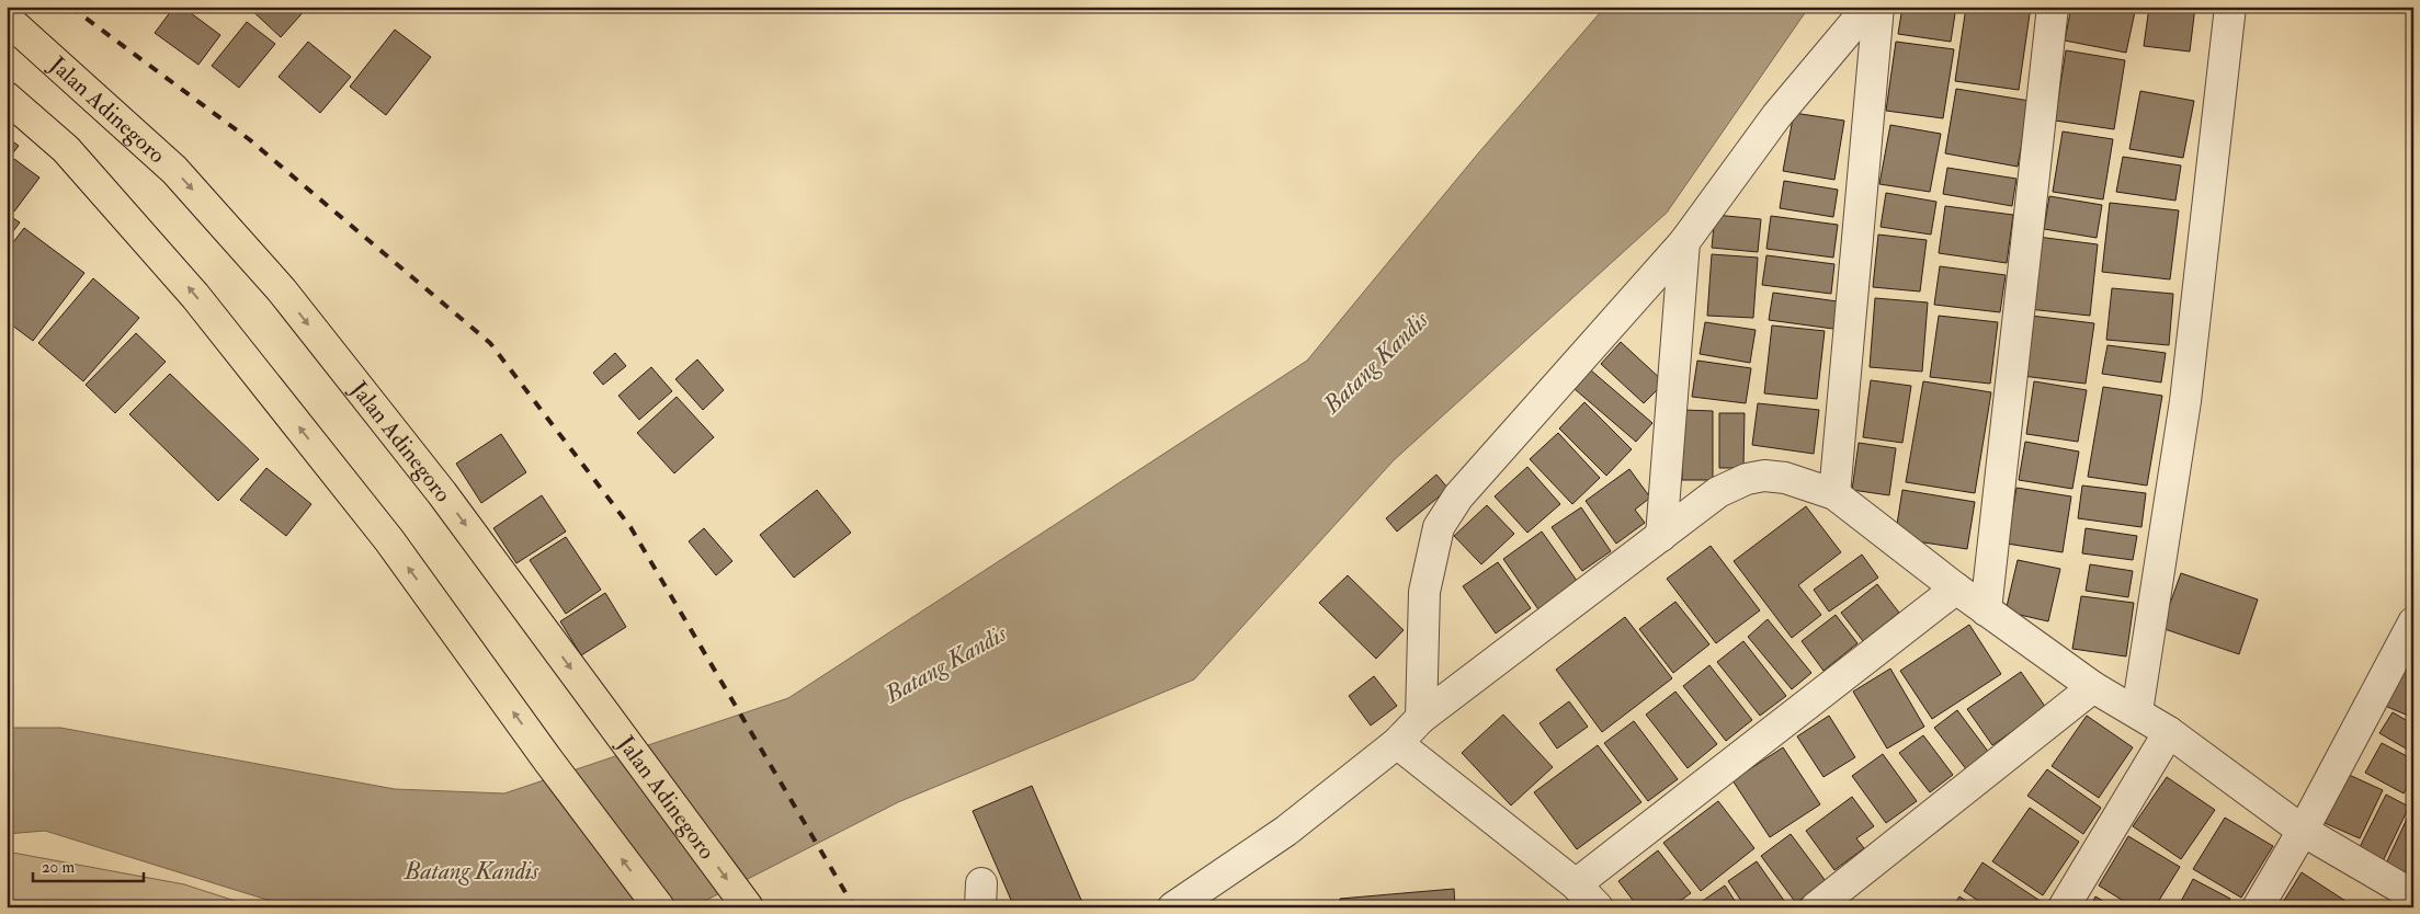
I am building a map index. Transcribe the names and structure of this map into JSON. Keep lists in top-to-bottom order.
{
  "streets": {
    "highway": ["Jalan Adinegoro"]
  },
  "water": ["Batang Kandis"],
  "scale_bar": "20 m"
}
